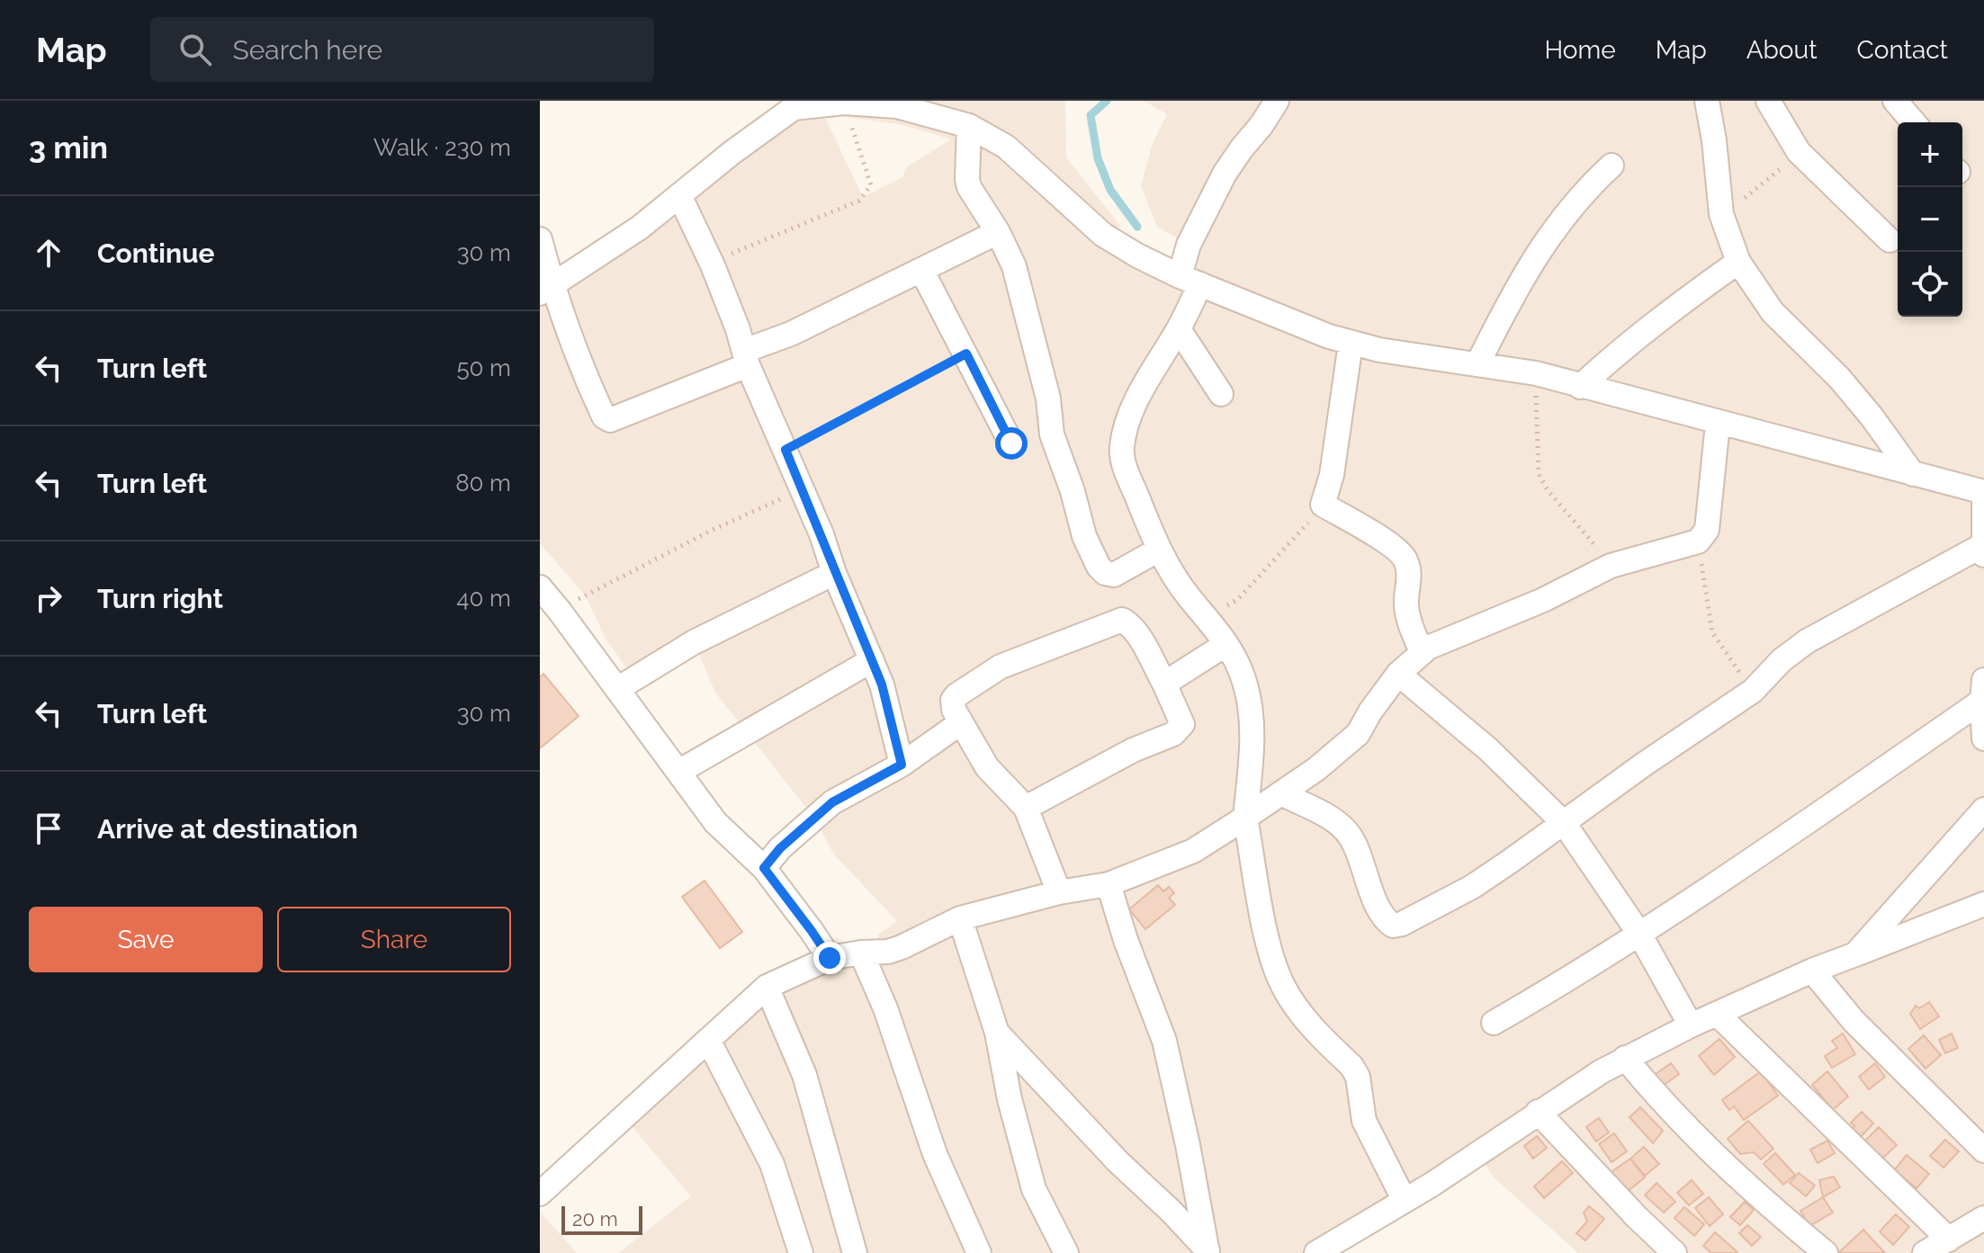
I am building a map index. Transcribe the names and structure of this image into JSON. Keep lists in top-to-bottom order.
{
  "scale_bar": "20 m",
  "page": {
    "header": "Map",
    "search": "Search here",
    "nav": [
      "Home",
      "Map",
      "About",
      "Contact"
    ],
    "heading": ["3 min", "Walk · 230 m"],
    "map_buttons": ["+", "−"],
    "list": [
      ["Continue", "30 m"],
      ["Turn left", "50 m"],
      ["Turn left", "80 m"],
      ["Turn right", "40 m"],
      ["Turn left", "30 m"],
      "Arrive at destination"
    ],
    "buttons": ["Save", "Share"],
    "scale": "20 m"
  }
}
